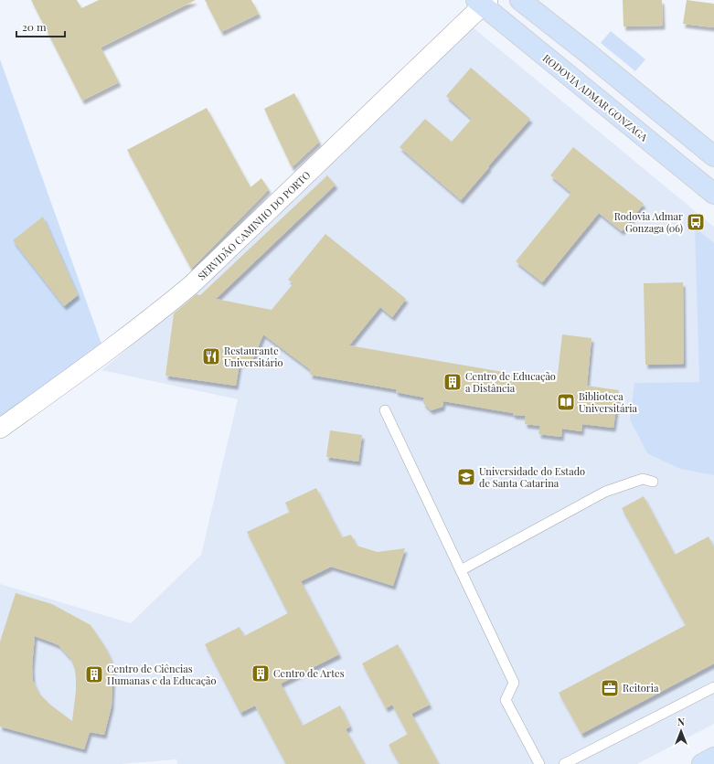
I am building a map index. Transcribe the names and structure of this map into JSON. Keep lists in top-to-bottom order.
{
  "streets": {
    "main road": ["RODOVIA ADMAR GONZAGA"],
    "street": ["SERVIDÃO CAMINHO DO PORTO"]
  },
  "crossings": [
    ["RODOVIA ADMAR GONZAGA", "SERVIDÃO CAMINHO DO PORTO"]
  ],
  "places": {
    "bus stop": ["Rodovia Admar Gonzaga (06)"],
    "restaurant": ["Restaurante Universitário"],
    "building": ["Centro de Educação a Distância", "Centro de Artes", "Centro de Ciências Humanas e da Educação"],
    "library": ["Biblioteca Universitária"],
    "school or university": ["Universidade do Estado de Santa Catarina"],
    "office": ["Reitoria"]
  },
  "scale_bar": "20 m",
  "north": "top"
}
